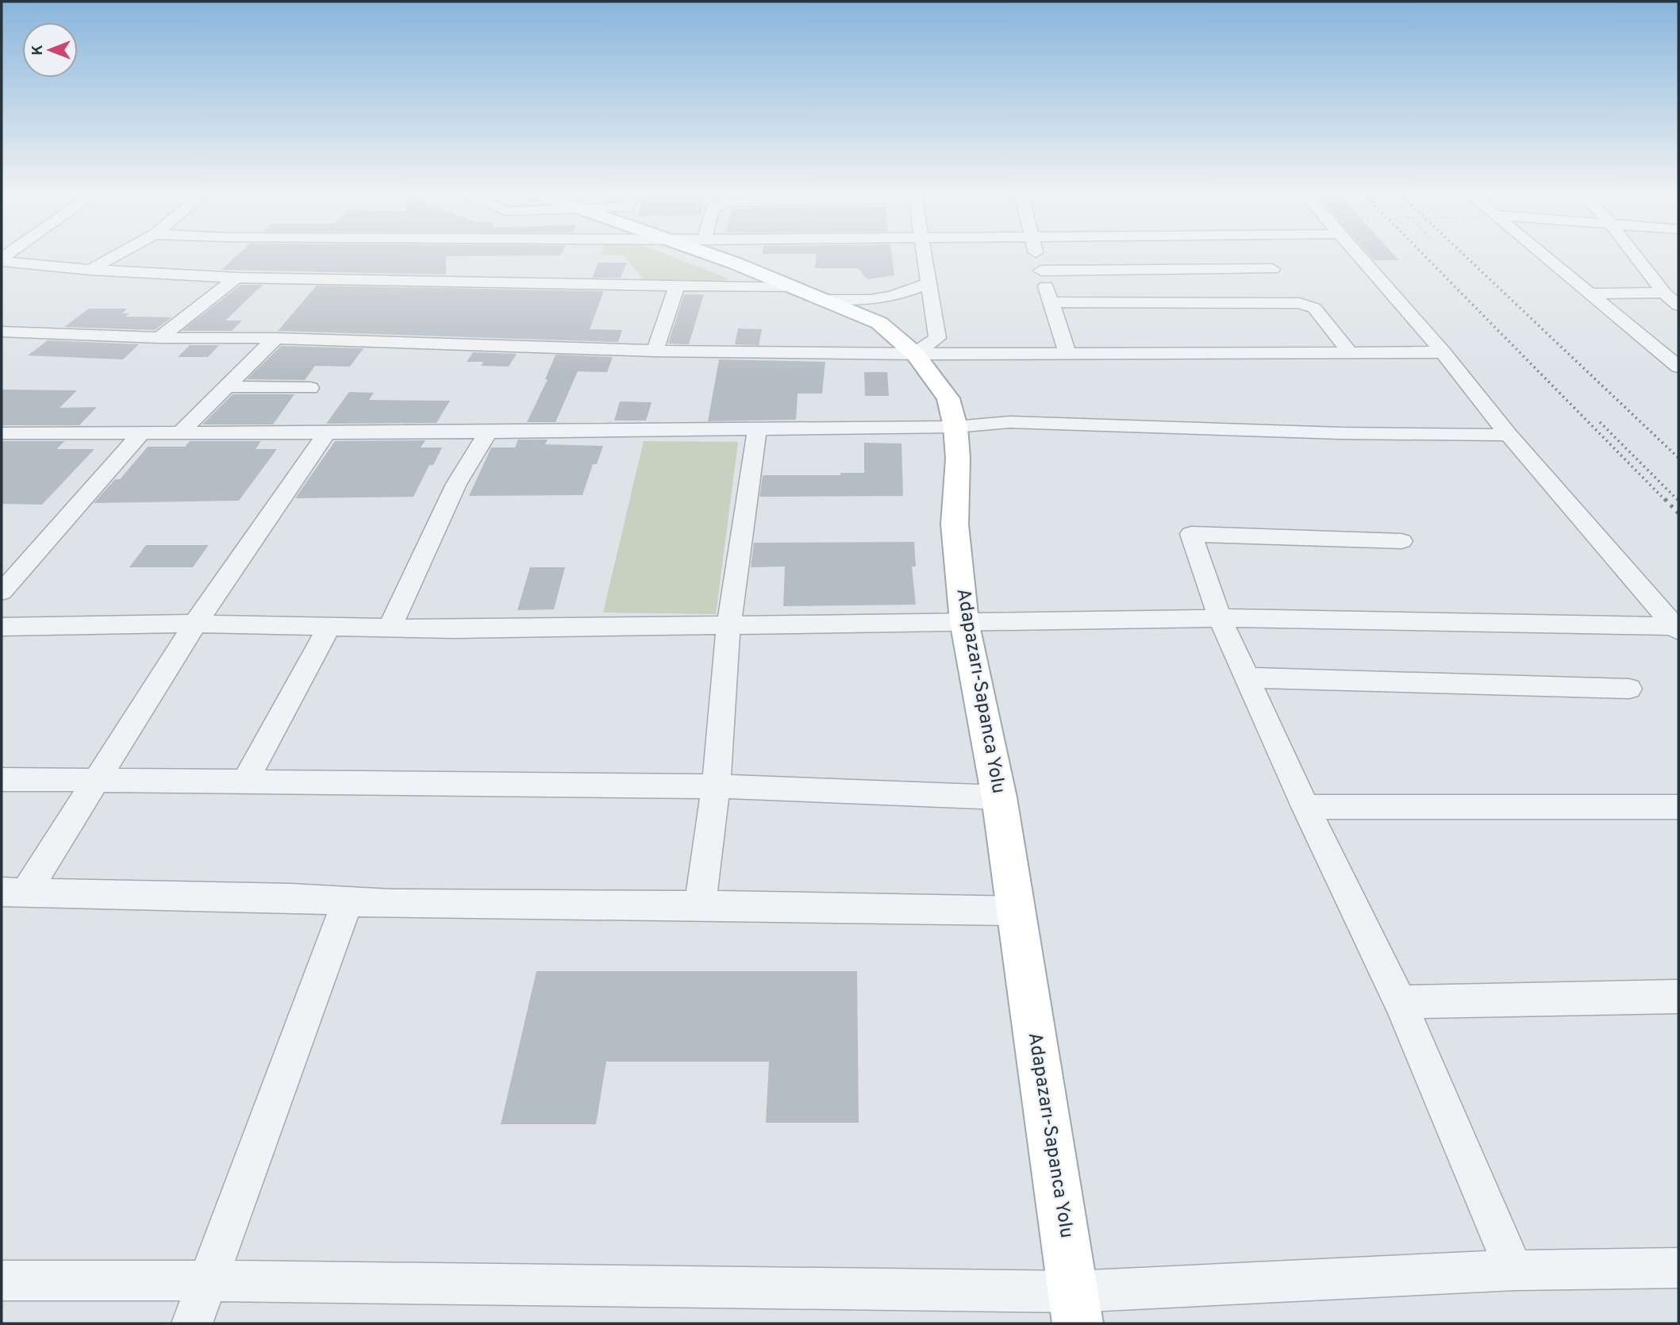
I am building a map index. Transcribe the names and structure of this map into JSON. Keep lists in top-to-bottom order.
{
  "streets": {
    "main road": ["Adapazarı-Sapanca Yolu"]
  },
  "north": "left"
}
